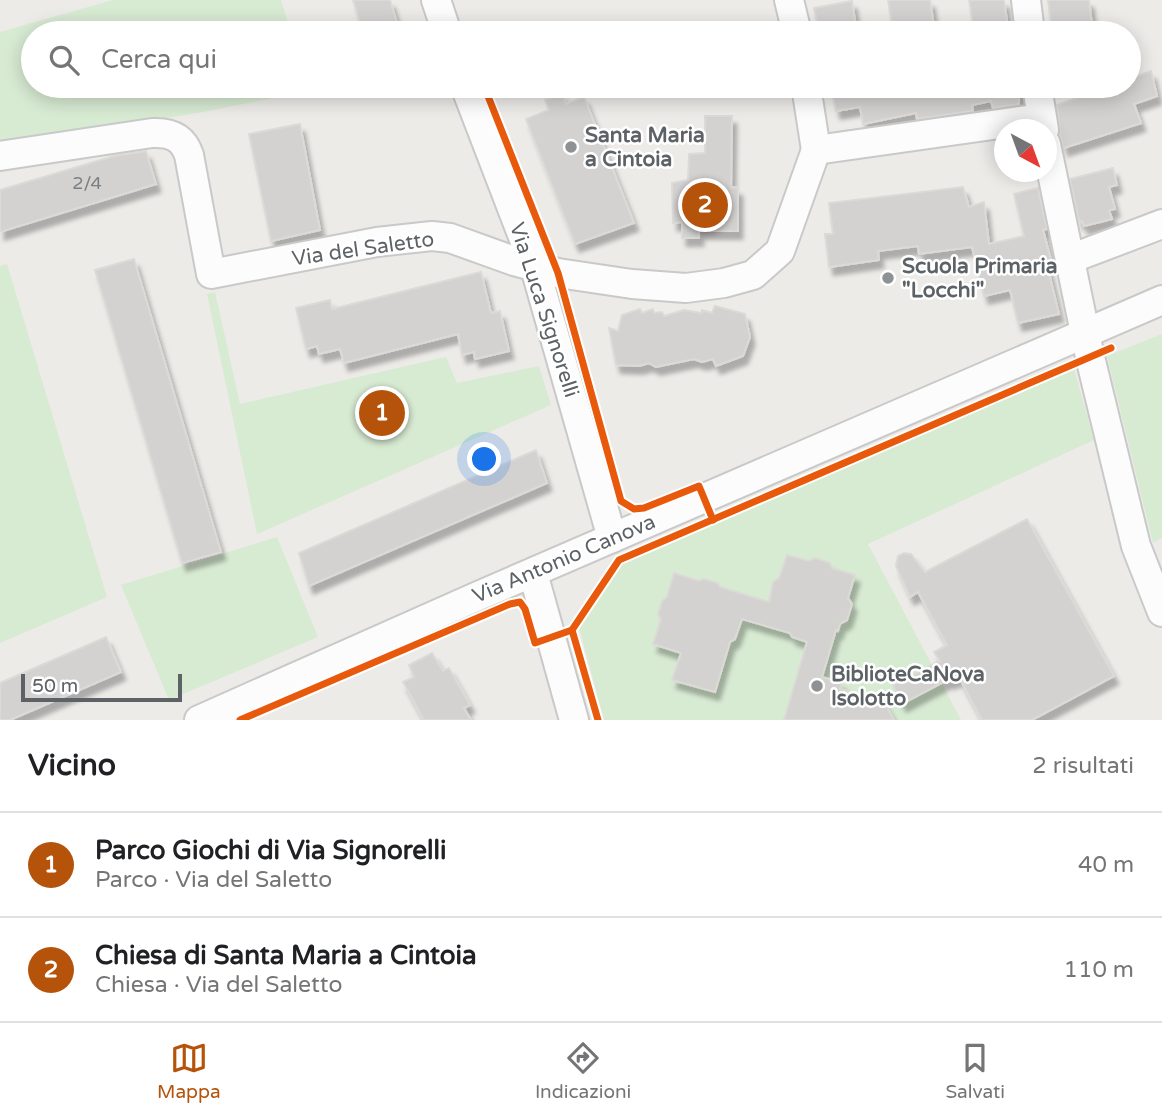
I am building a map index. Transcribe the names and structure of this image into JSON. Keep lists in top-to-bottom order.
{
  "streets": {
    "street": ["Via del Saletto", "Via Luca Signorelli", "Via Antonio Canova"]
  },
  "crossings": [
    ["Via del Saletto", "Via Luca Signorelli"],
    ["Via Luca Signorelli", "Via Antonio Canova"]
  ],
  "places": ["Santa Maria a Cintoia", "Scuola Primaria \"Locchi\"", "BiblioteCaNova Isolotto"],
  "house_numbers": ["2/4"],
  "scale_bar": "50 m",
  "north": "bottom right",
  "page": {
    "search": "Cerca qui",
    "pins": ["2", "1"],
    "scale": "50 m",
    "heading": ["Vicino", "2 risultati"],
    "list": [
      {
        "mark": "1",
        "name": "Parco Giochi di Via Signorelli",
        "note": "Parco · Via del Saletto",
        "value": "40 m"
      },
      {
        "mark": "2",
        "name": "Chiesa di Santa Maria a Cintoia",
        "note": "Chiesa · Via del Saletto",
        "value": "110 m"
      }
    ],
    "nav": ["Mappa", "Indicazioni", "Salvati"]
  }
}
